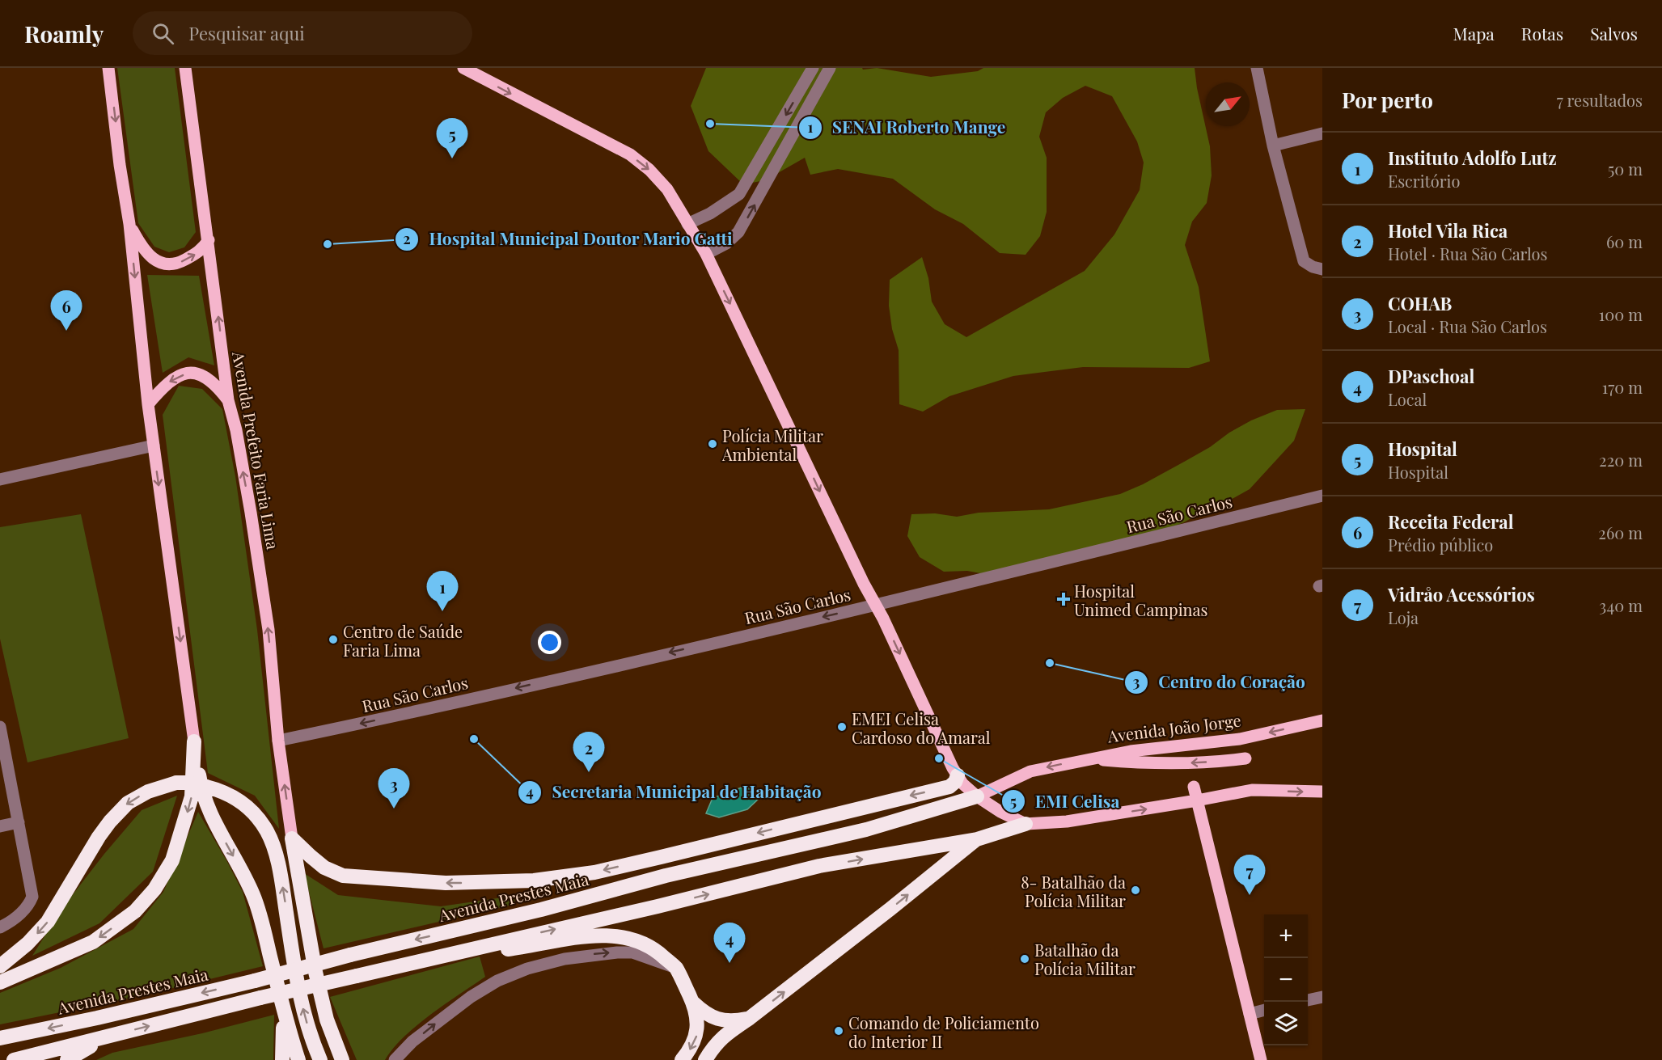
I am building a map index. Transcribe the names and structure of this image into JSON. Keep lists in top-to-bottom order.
{
  "streets": {
    "highway": ["Avenida Prestes Maia"],
    "main road": ["Avenida Prefeito Faria Lima", "Avenida João Jorge"],
    "street": ["Rua São Carlos"]
  },
  "crossings": [
    ["Avenida Prefeito Faria Lima", "Rua São Carlos"],
    ["Avenida João Jorge", "Avenida Prestes Maia"]
  ],
  "one_way": ["Rua São Carlos", "Avenida Prestes Maia"],
  "places": {
    "other": [
      "SENAI Roberto Mange",
      "Hospital Municipal Doutor Mario Gatti",
      "Polícia Militar Ambiental",
      "Centro de Saúde Faria Lima",
      "Centro do Coração",
      "EMEI Celisa Cardoso do Amaral",
      "Secretaria Municipal de Habitação",
      "EMI Celisa",
      "8- Batalhão da Polícia Militar",
      "Batalhão da Polícia Militar",
      "Comando de Policiamento do Interior II"
    ],
    "health": ["Hospital Unimed Campinas"]
  },
  "north": "top right",
  "page": {
    "header": "Roamly",
    "search": "Pesquisar aqui",
    "nav": ["Mapa", "Rotas", "Salvos"],
    "heading": ["Por perto", "7 resultados"],
    "pins": [
      "5",
      "6",
      "1",
      "2",
      "3",
      "7",
      "4"
    ],
    "list": [
      {
        "mark": "1",
        "name": "Instituto Adolfo Lutz",
        "note": "Escritório",
        "value": "50 m"
      },
      {
        "mark": "2",
        "name": "Hotel Vila Rica",
        "note": "Hotel · Rua São Carlos",
        "value": "60 m"
      },
      {
        "mark": "3",
        "name": "COHAB",
        "note": "Local · Rua São Carlos",
        "value": "100 m"
      },
      {
        "mark": "4",
        "name": "DPaschoal",
        "note": "Local",
        "value": "170 m"
      },
      {
        "mark": "5",
        "name": "Hospital",
        "note": "Hospital",
        "value": "220 m"
      },
      {
        "mark": "6",
        "name": "Receita Federal",
        "note": "Prédio público",
        "value": "260 m"
      },
      {
        "mark": "7",
        "name": "Vidråo Acessórios",
        "note": "Loja",
        "value": "340 m"
      }
    ],
    "map_buttons": ["+", "−"]
  }
}
